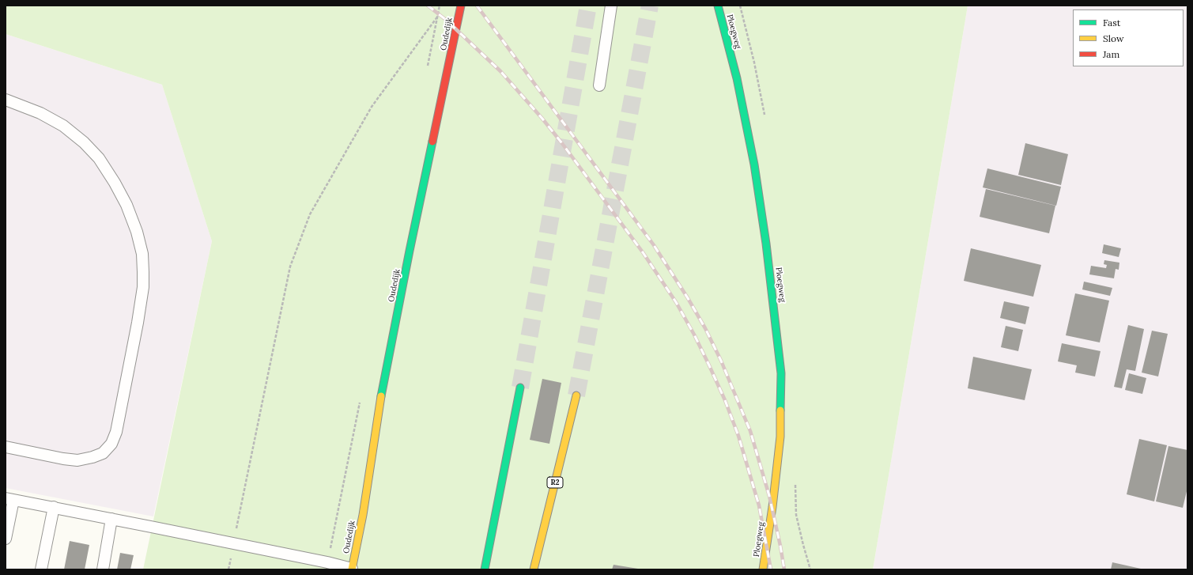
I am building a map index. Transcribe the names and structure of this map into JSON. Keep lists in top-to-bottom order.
{
  "streets": {
    "main road": ["Ploegweg", "Oudedijk", "R2"]
  },
  "legend": ["Fast", "Slow", "Jam"]
}
